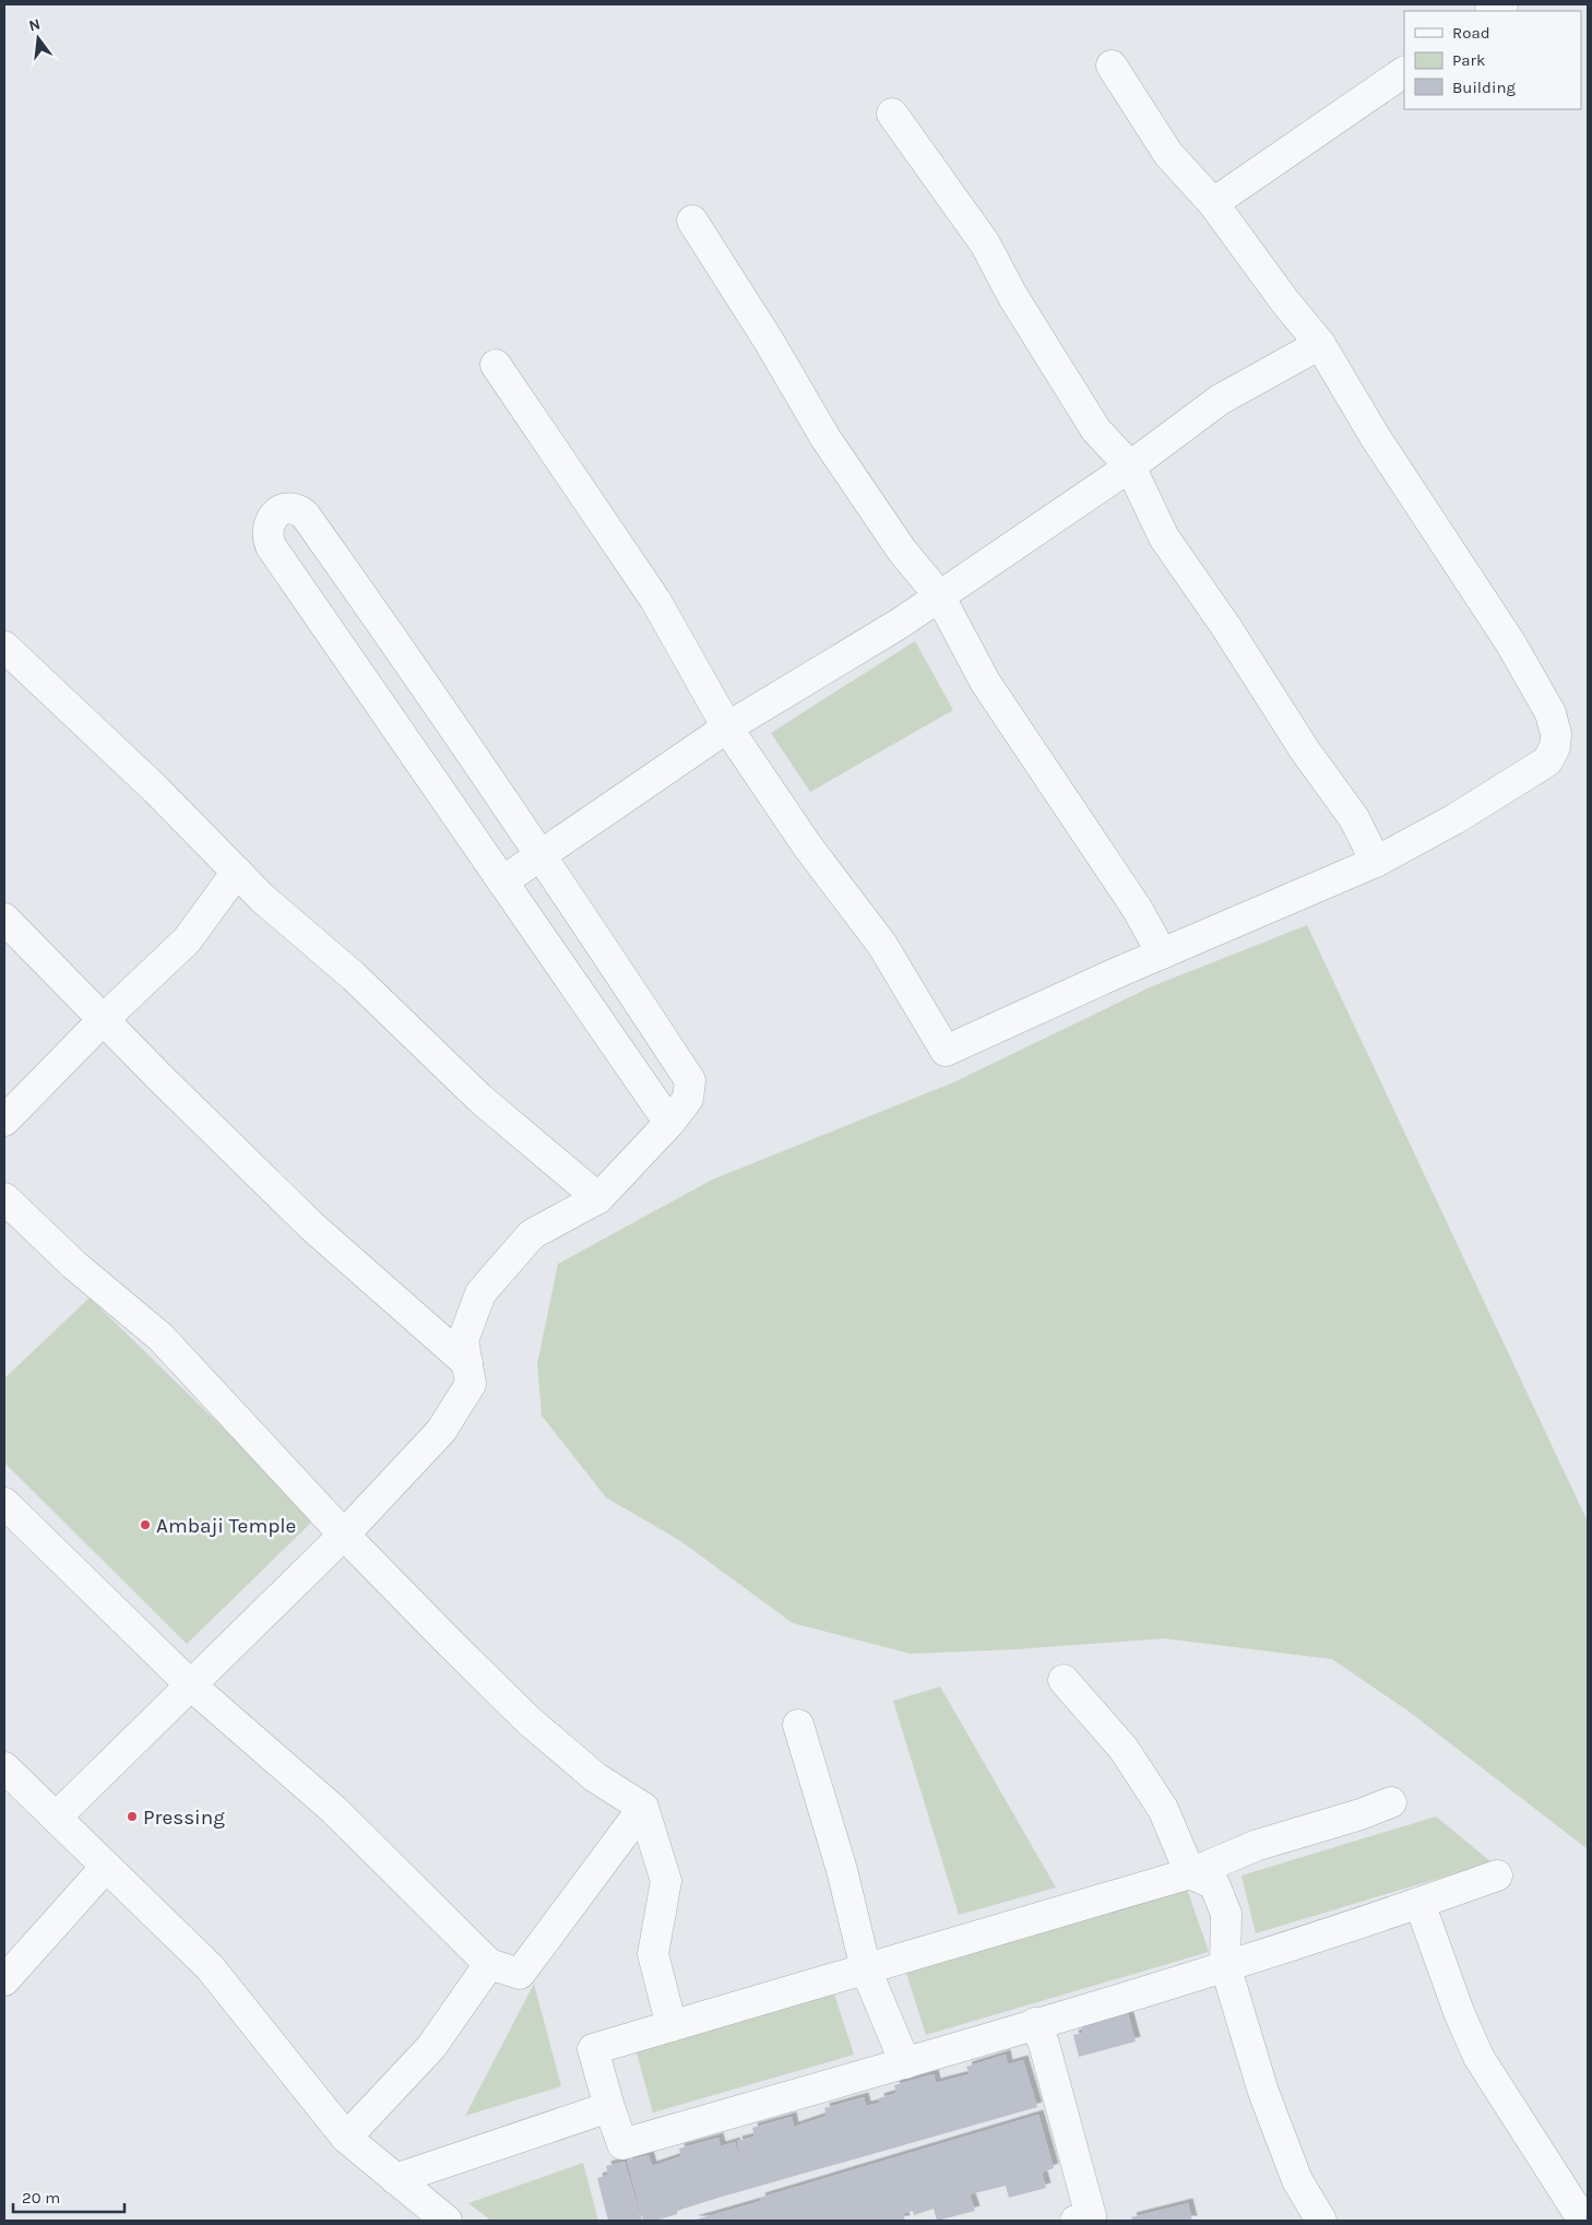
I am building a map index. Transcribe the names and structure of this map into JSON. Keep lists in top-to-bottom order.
{
  "places": ["Ambaji Temple", "Pressing"],
  "legend": ["Road", "Park", "Building"],
  "scale_bar": "20 m",
  "north": "top"
}
